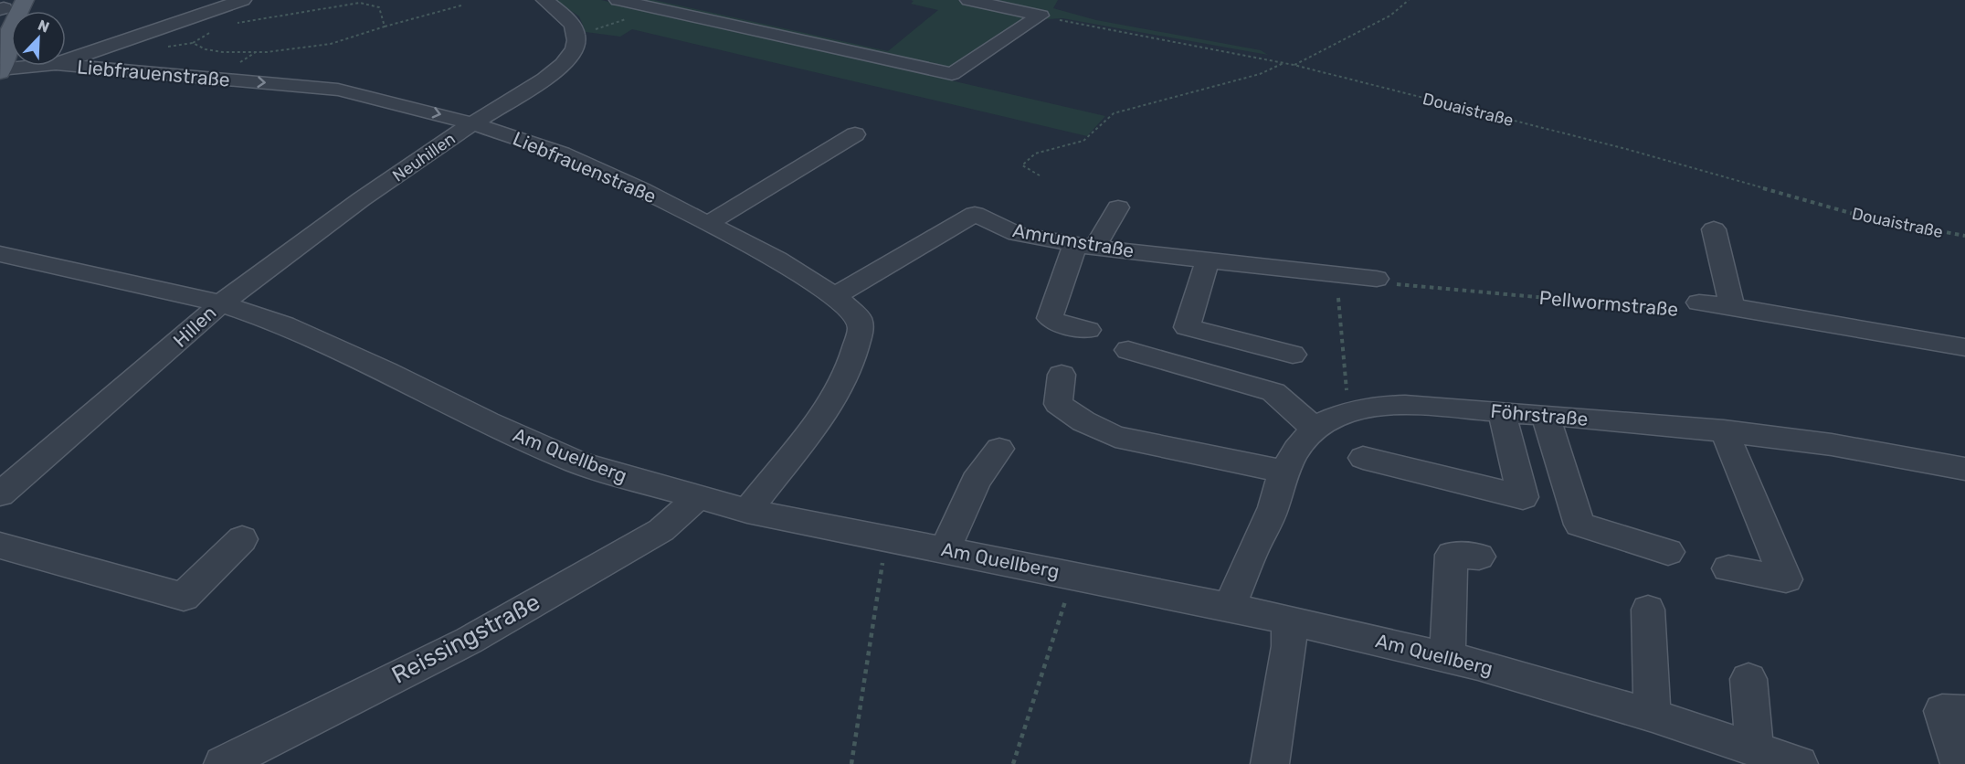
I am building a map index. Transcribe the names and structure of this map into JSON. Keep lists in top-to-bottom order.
{
  "streets": {
    "street": [
      "Liebfrauenstraße",
      "Neuhillen",
      "Amrumstraße",
      "Pellwormstraße",
      "Hillen",
      "Föhrstraße",
      "Am Quellberg",
      "Reissingstraße"
    ],
    "path": ["Douaistraße"]
  },
  "crossings": [
    ["Liebfrauenstraße", "Neuhillen"],
    ["Liebfrauenstraße", "Amrumstraße"],
    ["Liebfrauenstraße", "Am Quellberg"],
    ["Neuhillen", "Hillen"],
    ["Neuhillen", "Am Quellberg"],
    ["Amrumstraße", "Pellwormstraße"],
    ["Hillen", "Am Quellberg"],
    ["Föhrstraße", "Am Quellberg"],
    ["Am Quellberg", "Reissingstraße"]
  ],
  "one_way": ["Liebfrauenstraße"],
  "north": "top right"
}
